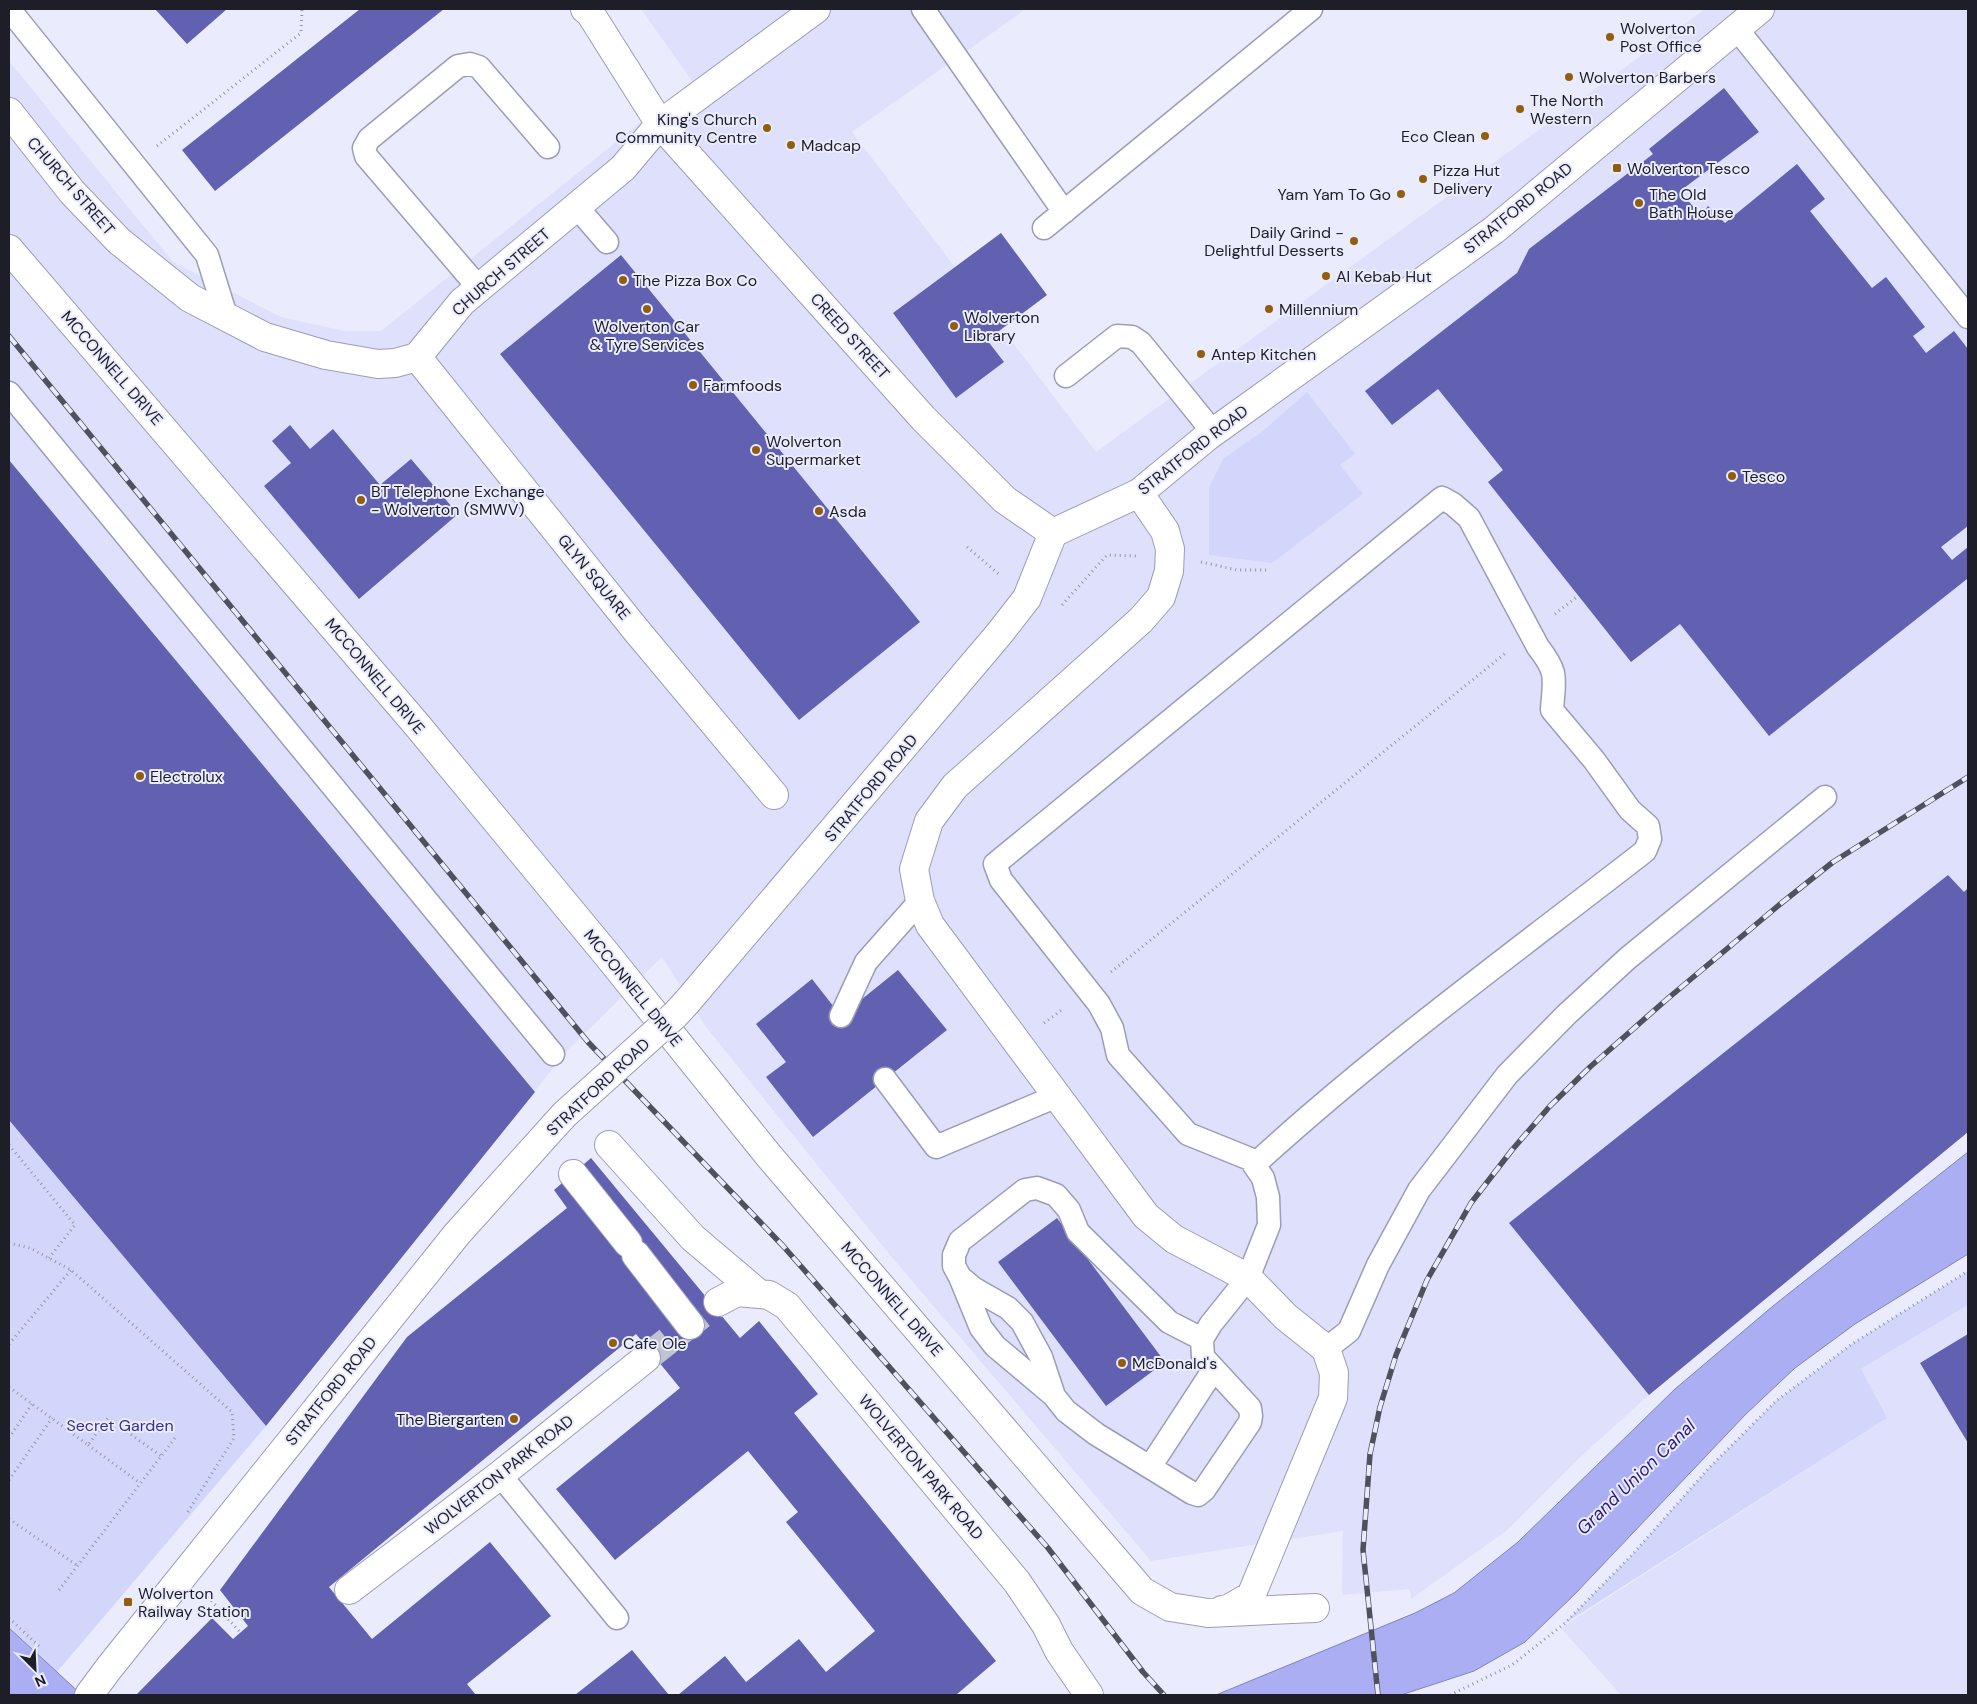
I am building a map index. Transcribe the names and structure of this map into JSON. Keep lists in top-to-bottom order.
{
  "streets": {
    "street": [
      "CHURCH STREET",
      "STRATFORD ROAD",
      "CREED STREET",
      "MCCONNELL DRIVE",
      "GLYN SQUARE",
      "WOLVERTON PARK ROAD"
    ]
  },
  "crossings": [
    ["CHURCH STREET", "CREED STREET"],
    ["CHURCH STREET", "GLYN SQUARE"],
    ["STRATFORD ROAD", "CREED STREET"]
  ],
  "water": ["Grand Union Canal"],
  "parks": ["Secret Garden"],
  "places": {
    "other": [
      "Wolverton Post Office",
      "Wolverton Barbers",
      "The North Western",
      "King's Church Community Centre",
      "Eco Clean",
      "Madcap",
      "Pizza Hut Delivery",
      "Yam Yam To Go",
      "The Old Bath House",
      "Daily Grind - Delightful Desserts",
      "Al Kebab Hut",
      "The Pizza Box Co",
      "Wolverton Car & Tyre Services",
      "Millennium",
      "Wolverton Library",
      "Antep Kitchen",
      "Farmfoods",
      "Wolverton Supermarket",
      "Tesco",
      "BT Telephone Exchange - Wolverton (SMWV)",
      "Asda",
      "Electrolux",
      "Cafe Ole",
      "McDonald's",
      "The Biergarten"
    ],
    "transit": ["Wolverton Tesco", "Wolverton Railway Station"]
  },
  "north": "bottom right"
}
